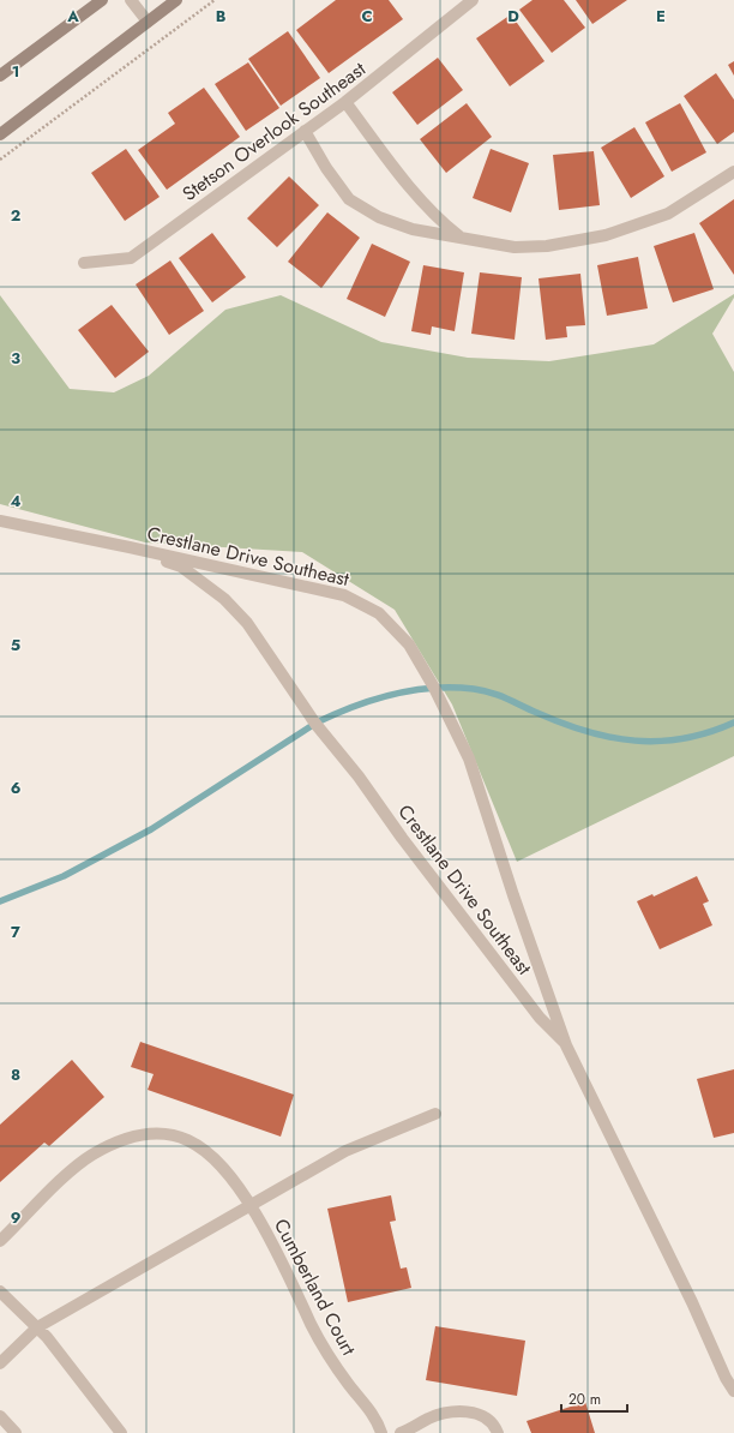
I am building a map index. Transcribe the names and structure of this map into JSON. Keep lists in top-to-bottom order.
{
  "streets": {
    "street": ["Stetson Overlook Southeast", "Crestlane Drive Southeast", "Cumberland Court"]
  },
  "scale_bar": "20 m",
  "grid": {
    "columns": [
      "A",
      "B",
      "C",
      "D",
      "E"
    ],
    "rows": [
      "1",
      "2",
      "3",
      "4",
      "5",
      "6",
      "7",
      "8",
      "9"
    ]
  }
}
